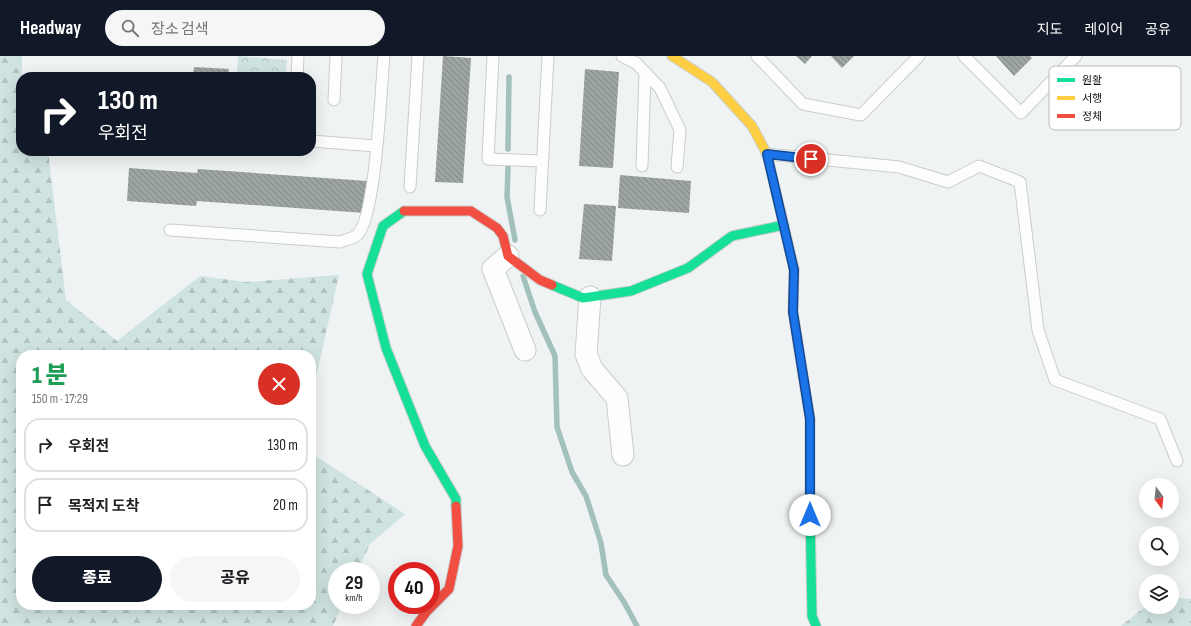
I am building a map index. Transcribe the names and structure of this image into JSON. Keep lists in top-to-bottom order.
{
  "legend": ["원활", "서행", "정체"],
  "north": "bottom",
  "page": {
    "header": "Headway",
    "search": "장소 검색",
    "nav": ["지도", "레이어", "공유"],
    "turn": ["130 m", "우회전"],
    "heading": ["1 분", "150 m · 17:29"],
    "list": [
      {
        "name": "우회전",
        "value": "130 m"
      },
      {
        "name": "목적지 도착",
        "value": "20 m"
      }
    ],
    "buttons": ["종료", "공유"],
    "speed": "29 km/h",
    "limit": "40"
  }
}
